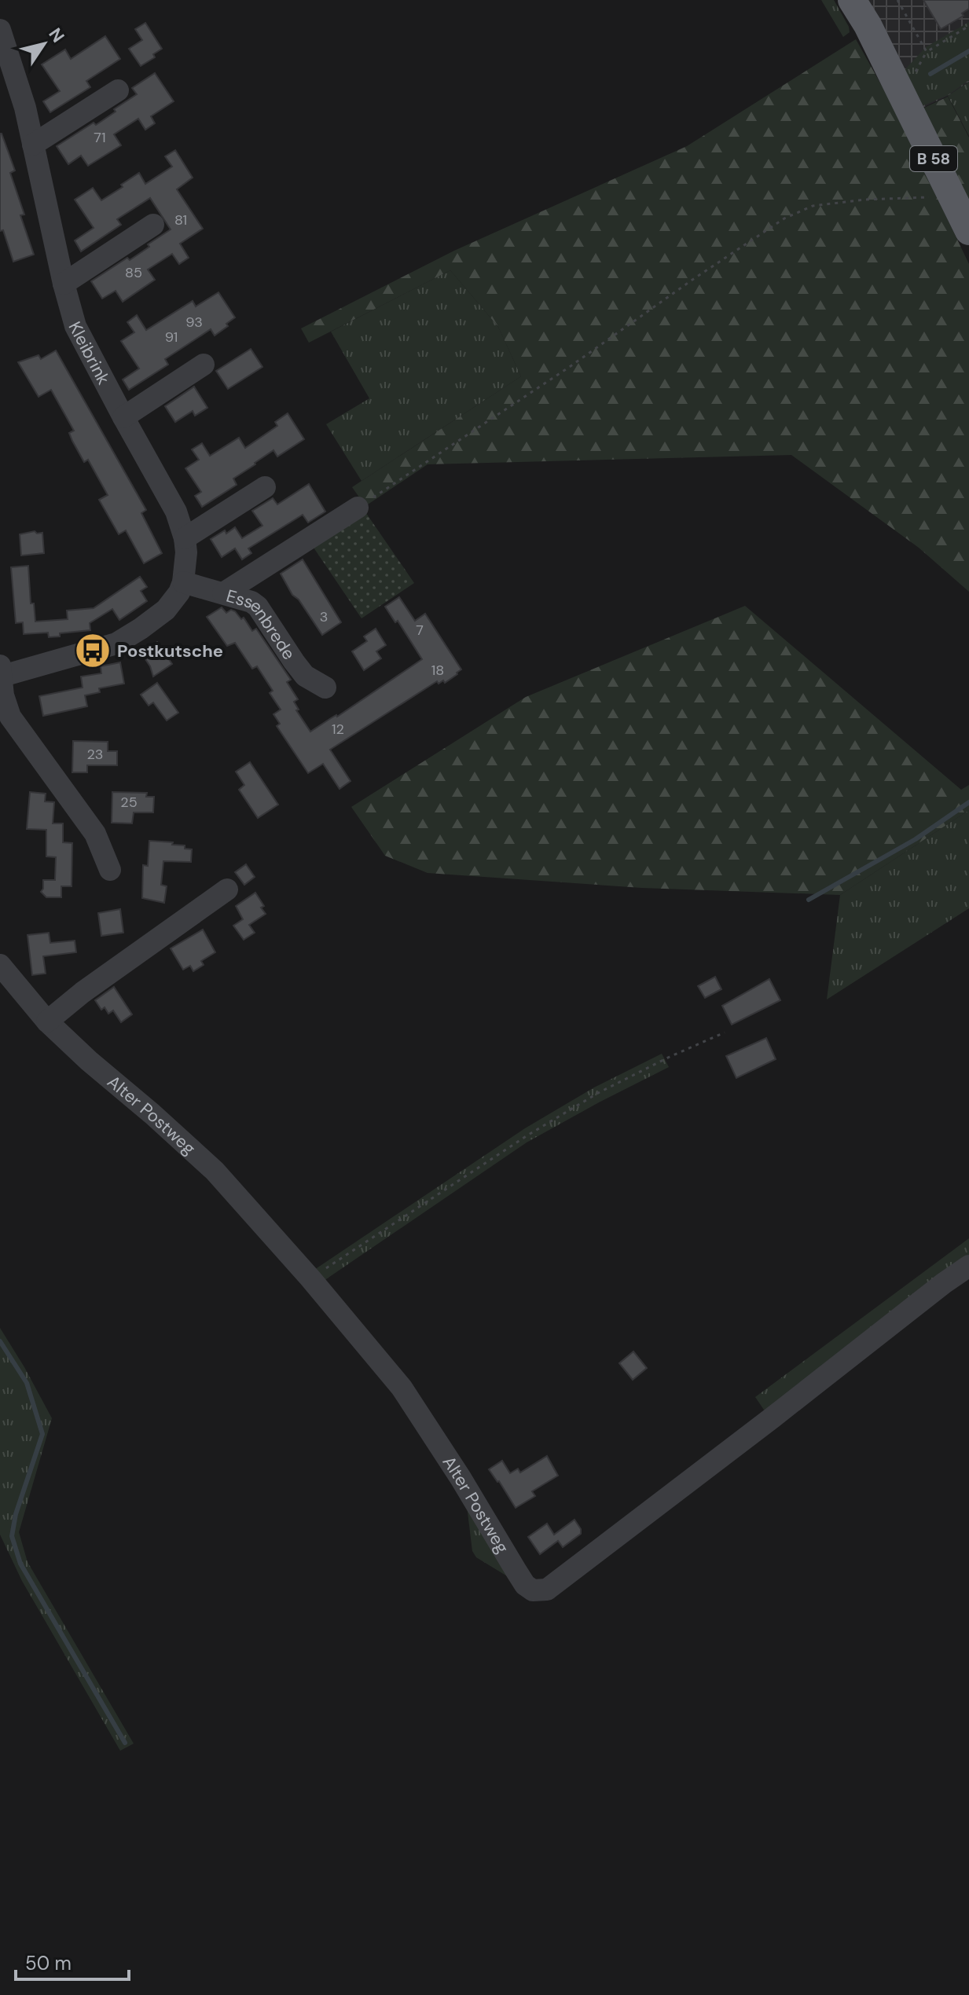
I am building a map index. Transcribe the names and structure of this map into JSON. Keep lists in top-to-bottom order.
{
  "streets": {
    "main road": ["B 58"],
    "street": ["Kleibrink", "Essenbrede", "Alter Postweg"]
  },
  "crossings": [
    ["Kleibrink", "Essenbrede"]
  ],
  "places": {
    "bus stop": ["Postkutsche"]
  },
  "house_numbers": [
    "71",
    "81",
    "85",
    "93",
    "91",
    "3",
    "7",
    "18",
    "12",
    "23",
    "25"
  ],
  "scale_bar": "50 m",
  "north": "top right"
}
